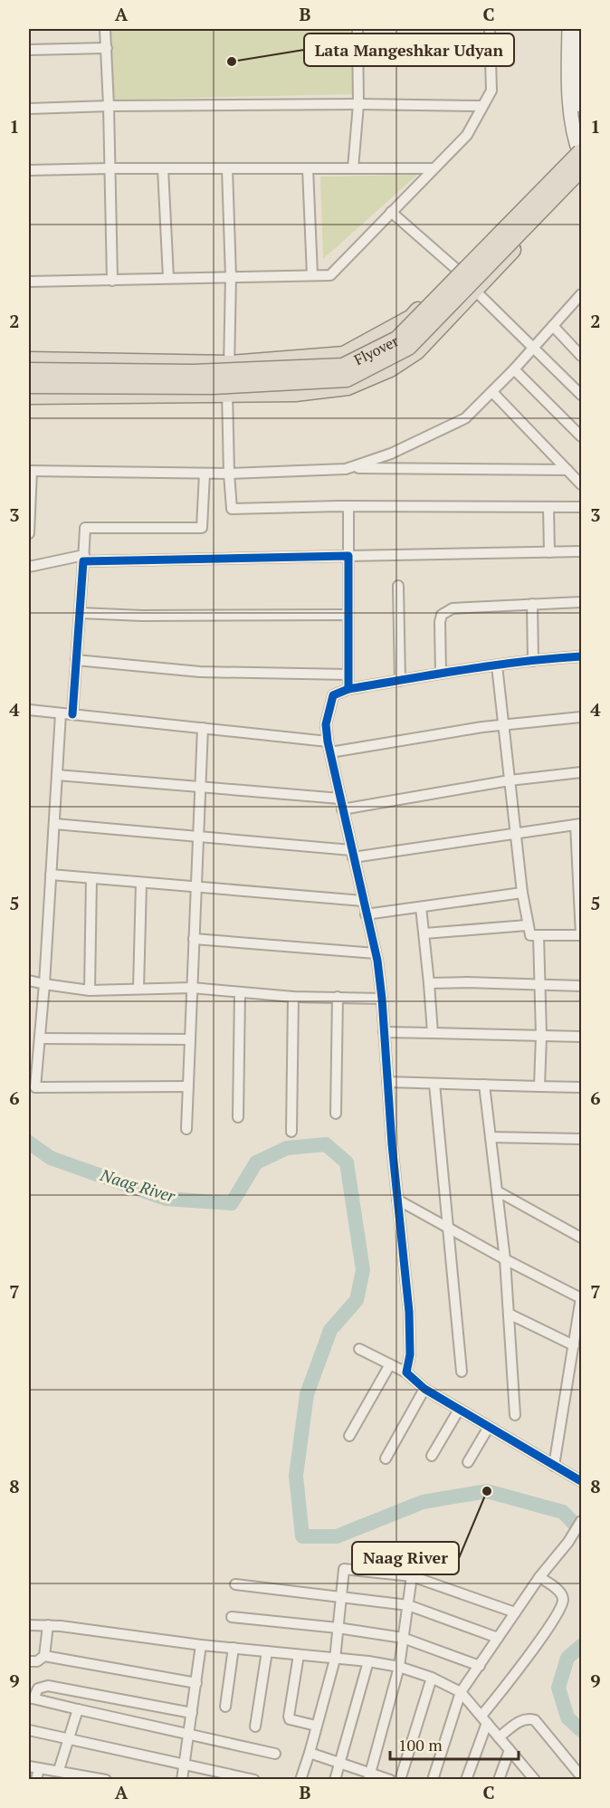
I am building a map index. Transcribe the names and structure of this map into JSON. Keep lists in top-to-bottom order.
{
  "streets": {
    "highway": ["Flyover"]
  },
  "water": ["Naag River"],
  "places": ["Lata Mangeshkar Udyan", "Naag River"],
  "scale_bar": "100 m",
  "grid": {
    "columns": ["A", "B", "C"],
    "rows": [
      "1",
      "2",
      "3",
      "4",
      "5",
      "6",
      "7",
      "8",
      "9"
    ]
  }
}
